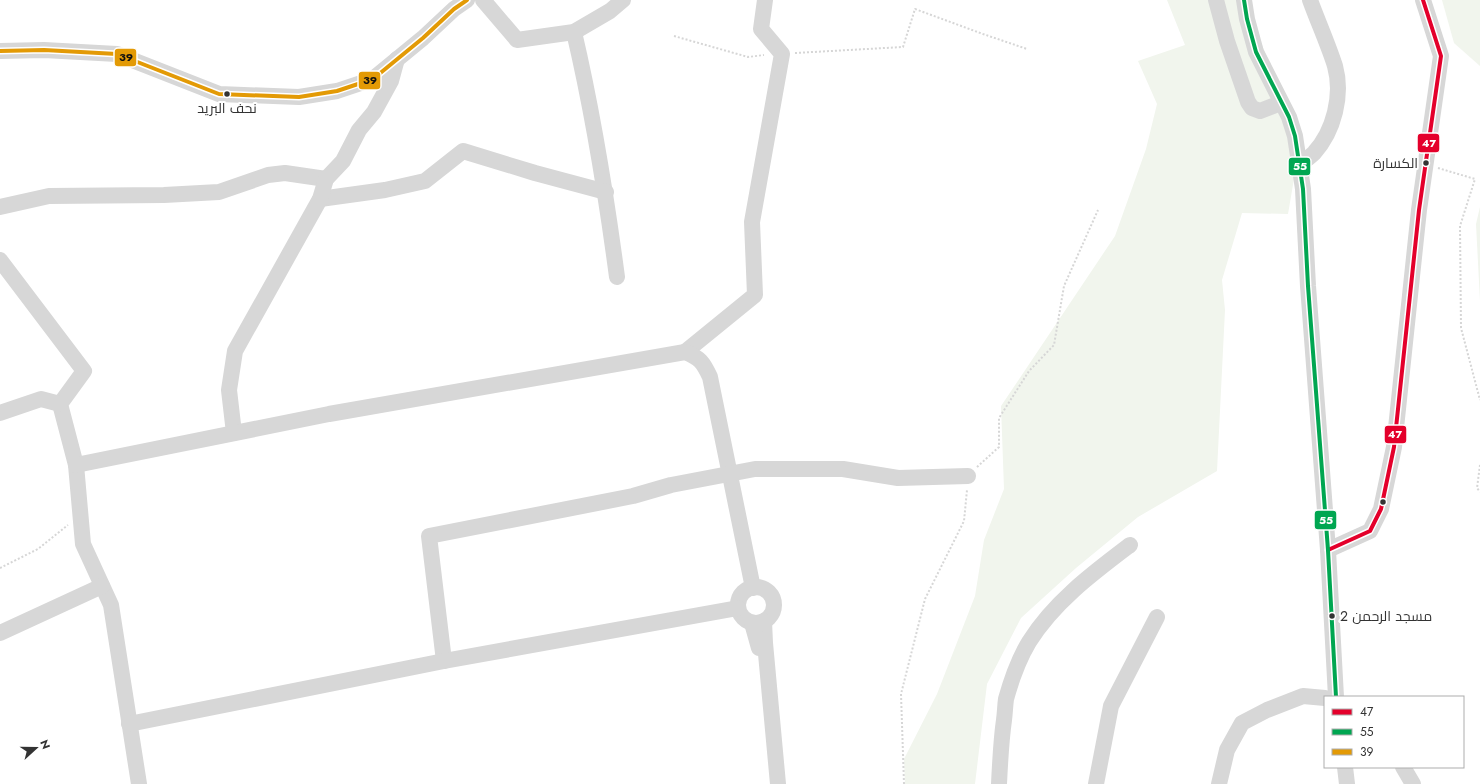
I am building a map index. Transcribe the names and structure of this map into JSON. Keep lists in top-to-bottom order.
{
  "places": ["نحف البريد", "الكسارة", "مسجد الرحمن 2"],
  "lines": ["transit line 47", "transit line 55", "transit line 39"],
  "legend": ["47", "55", "39"],
  "north": "right"
}
